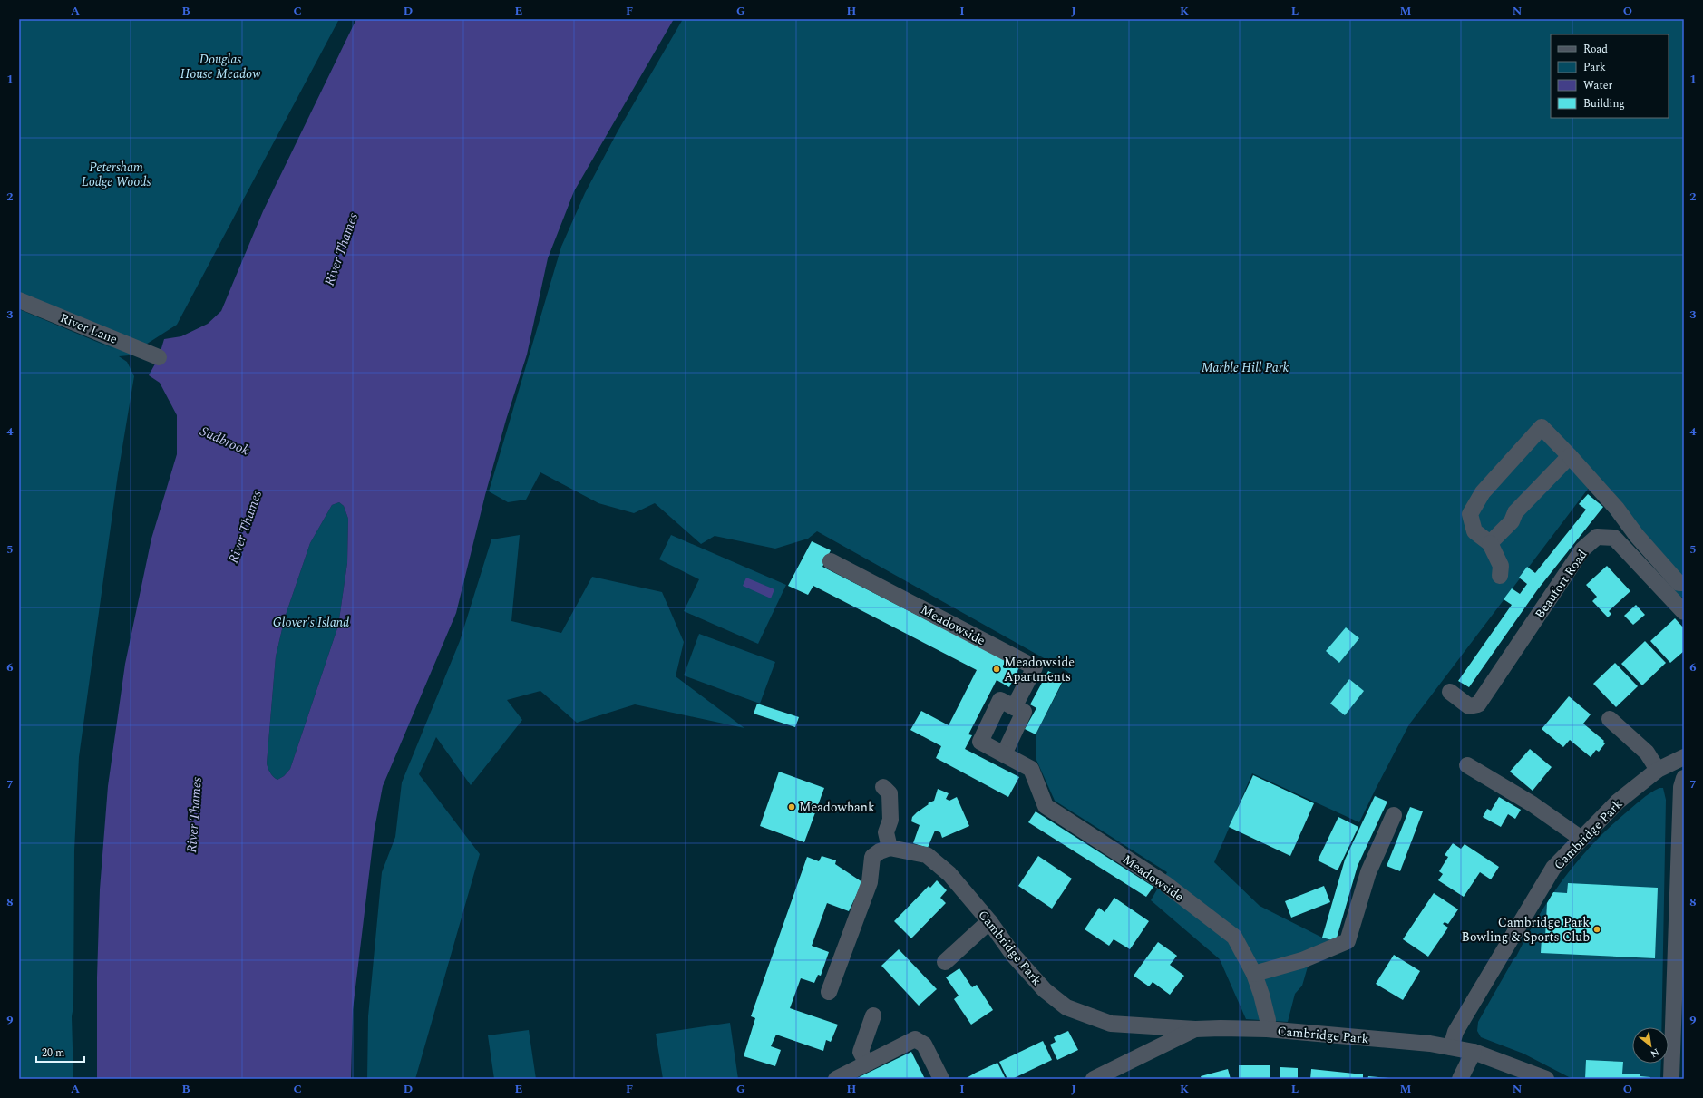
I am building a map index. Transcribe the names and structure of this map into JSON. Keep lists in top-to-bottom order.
{
  "streets": {
    "street": [
      "River Lane",
      "Beaufort Road",
      "Meadowside",
      "Cambridge Park"
    ]
  },
  "crossings": [
    ["Meadowside", "Cambridge Park"]
  ],
  "water": ["River Thames", "Sudbrook"],
  "parks": [
    "Douglas House Meadow",
    "Petersham Lodge Woods",
    "Marble Hill Park",
    "Glover's Island"
  ],
  "places": ["Meadowside Apartments", "Meadowbank", "Cambridge Park Bowling & Sports Club"],
  "legend": [
    "Road",
    "Park",
    "Water",
    "Building"
  ],
  "scale_bar": "20 m",
  "north": "bottom right",
  "grid": {
    "columns": [
      "A",
      "B",
      "C",
      "D",
      "E",
      "F",
      "G",
      "H",
      "I",
      "J",
      "K",
      "L",
      "M",
      "N",
      "O"
    ],
    "rows": [
      "1",
      "2",
      "3",
      "4",
      "5",
      "6",
      "7",
      "8",
      "9"
    ]
  }
}
